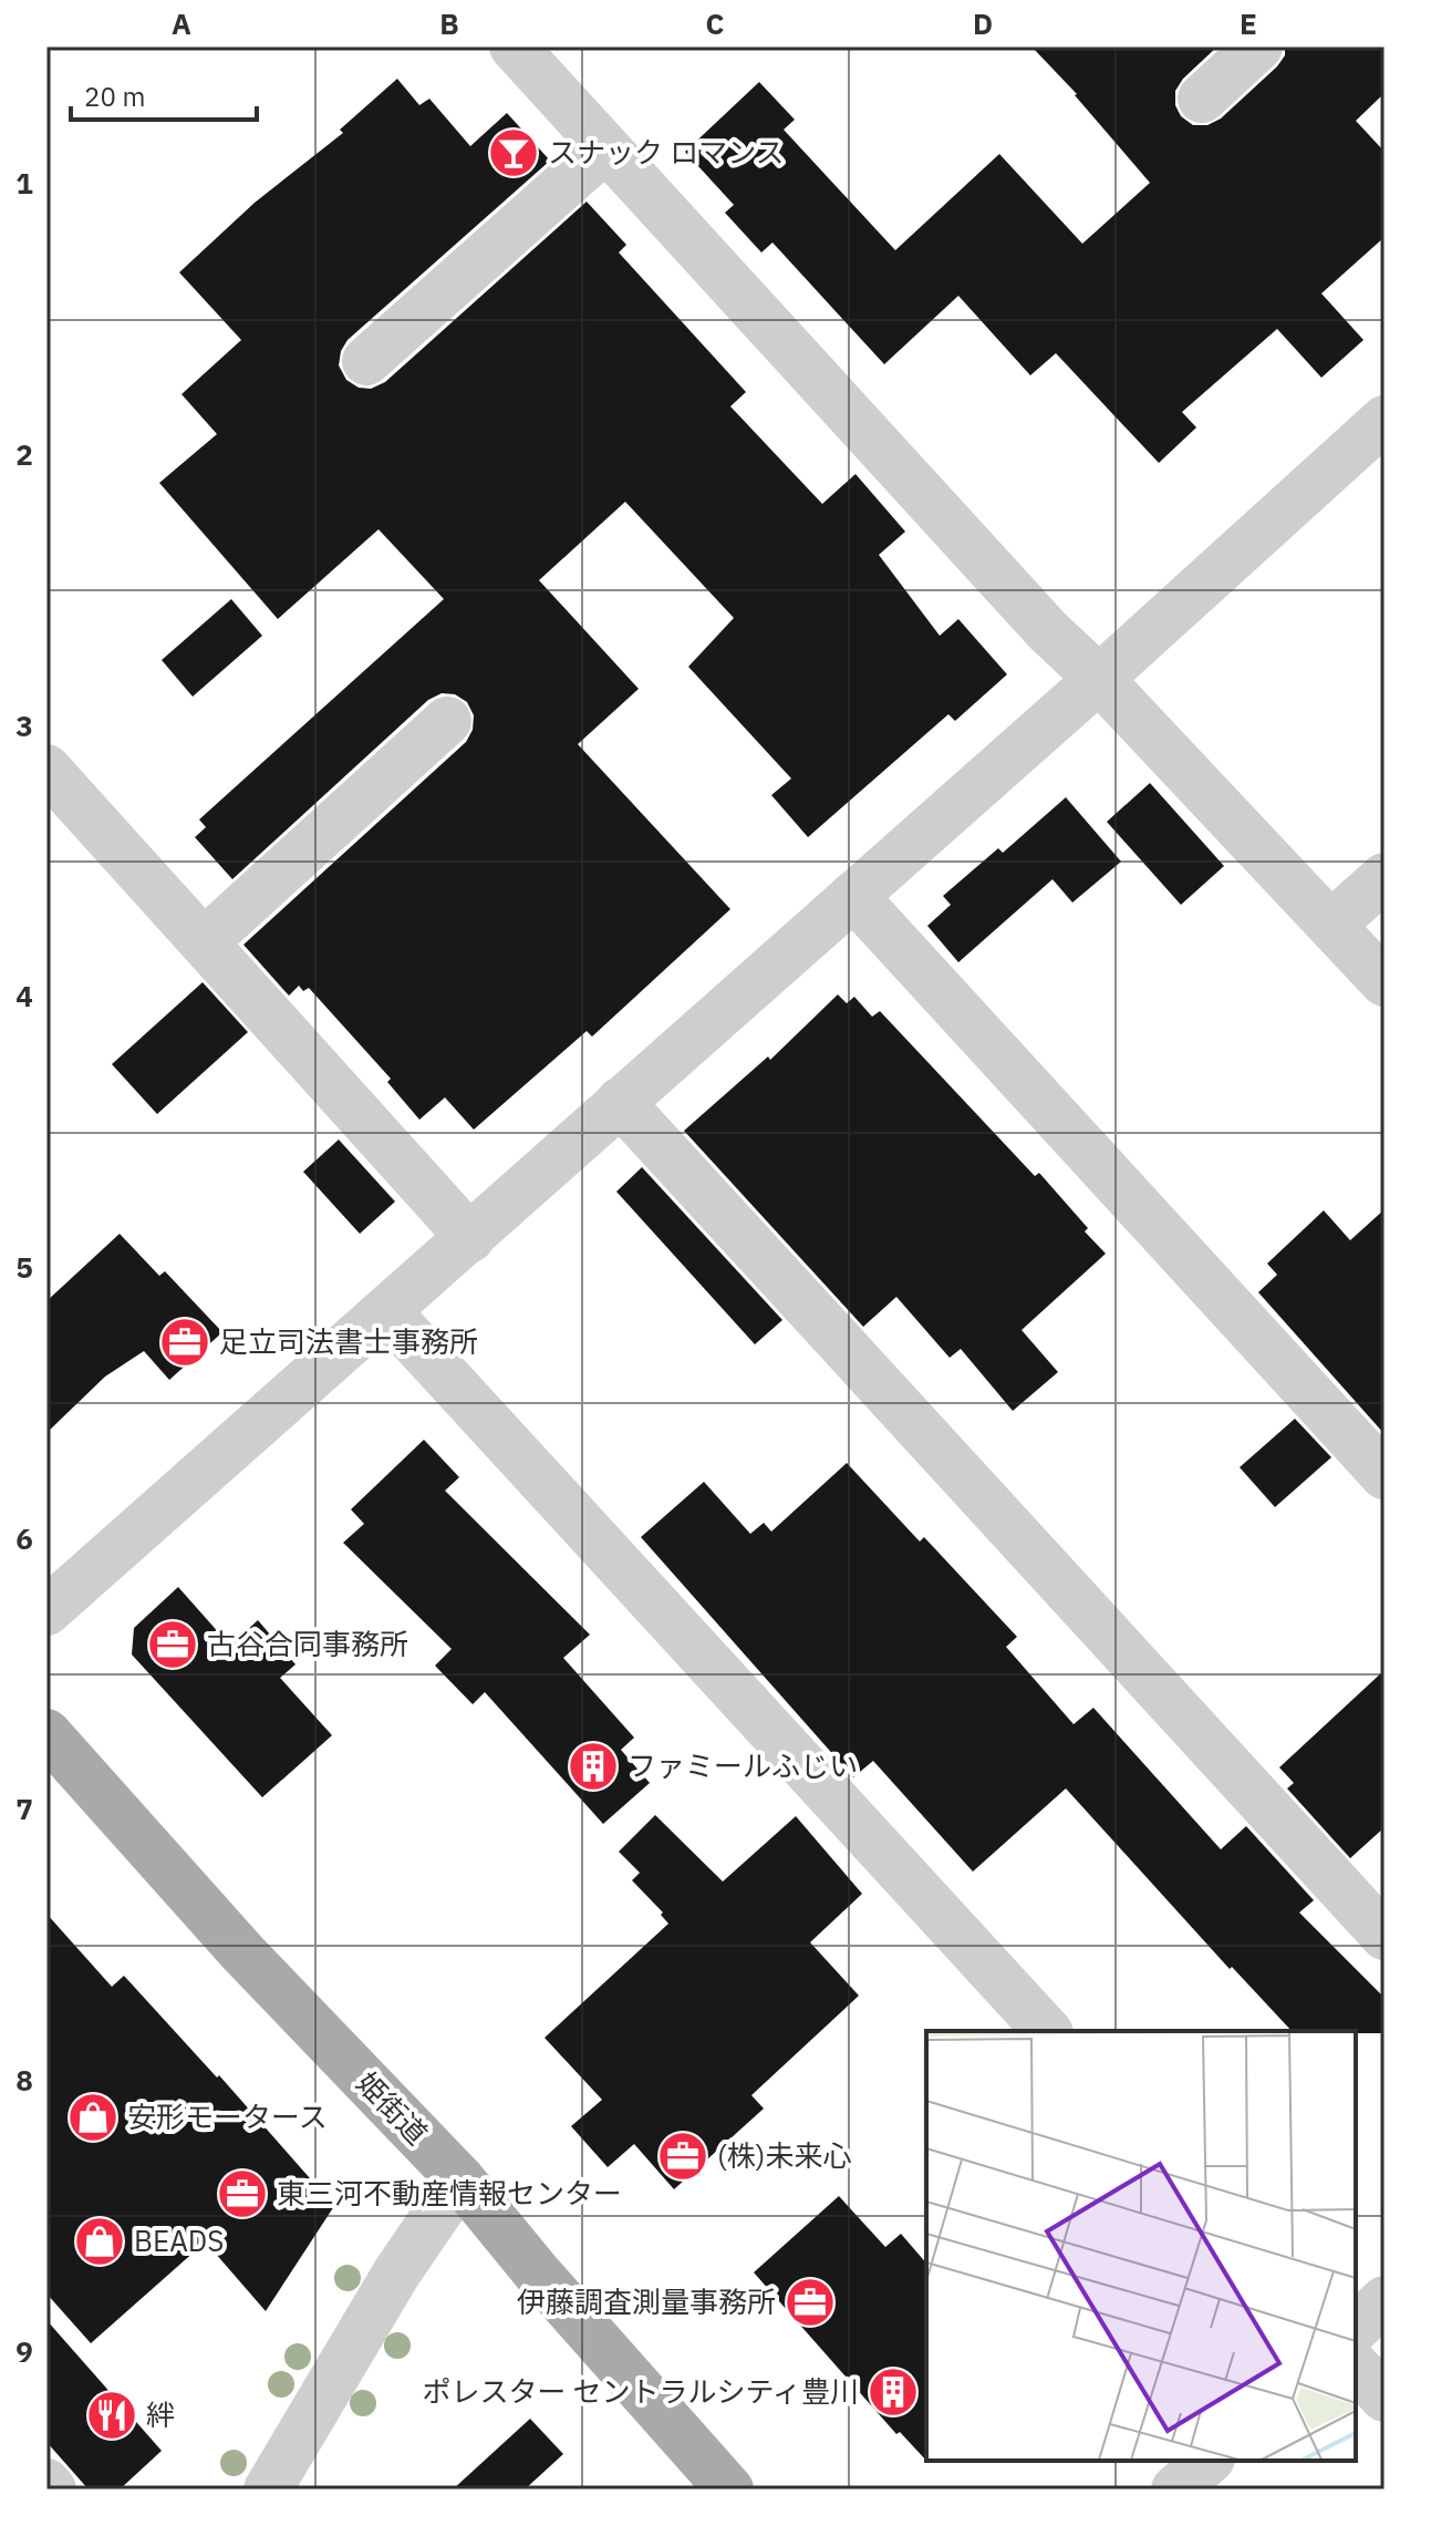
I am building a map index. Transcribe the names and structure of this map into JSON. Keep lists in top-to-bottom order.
{
  "streets": {
    "main road": ["姫街道"]
  },
  "places": {
    "bar": ["スナック ロマンス"],
    "office": [
      "足立司法書士事務所",
      "古谷合同事務所",
      "(株)未来心",
      "東三河不動産情報センター",
      "伊藤調査測量事務所"
    ],
    "building": ["ファミールふじい", "ポレスター セントラルシティ豊川"],
    "shop": ["安形モータース", "BEADS"],
    "restaurant": ["絆"]
  },
  "scale_bar": "20 m",
  "grid": {
    "columns": [
      "A",
      "B",
      "C",
      "D",
      "E"
    ],
    "rows": [
      "1",
      "2",
      "3",
      "4",
      "5",
      "6",
      "7",
      "8",
      "9"
    ]
  }
}
